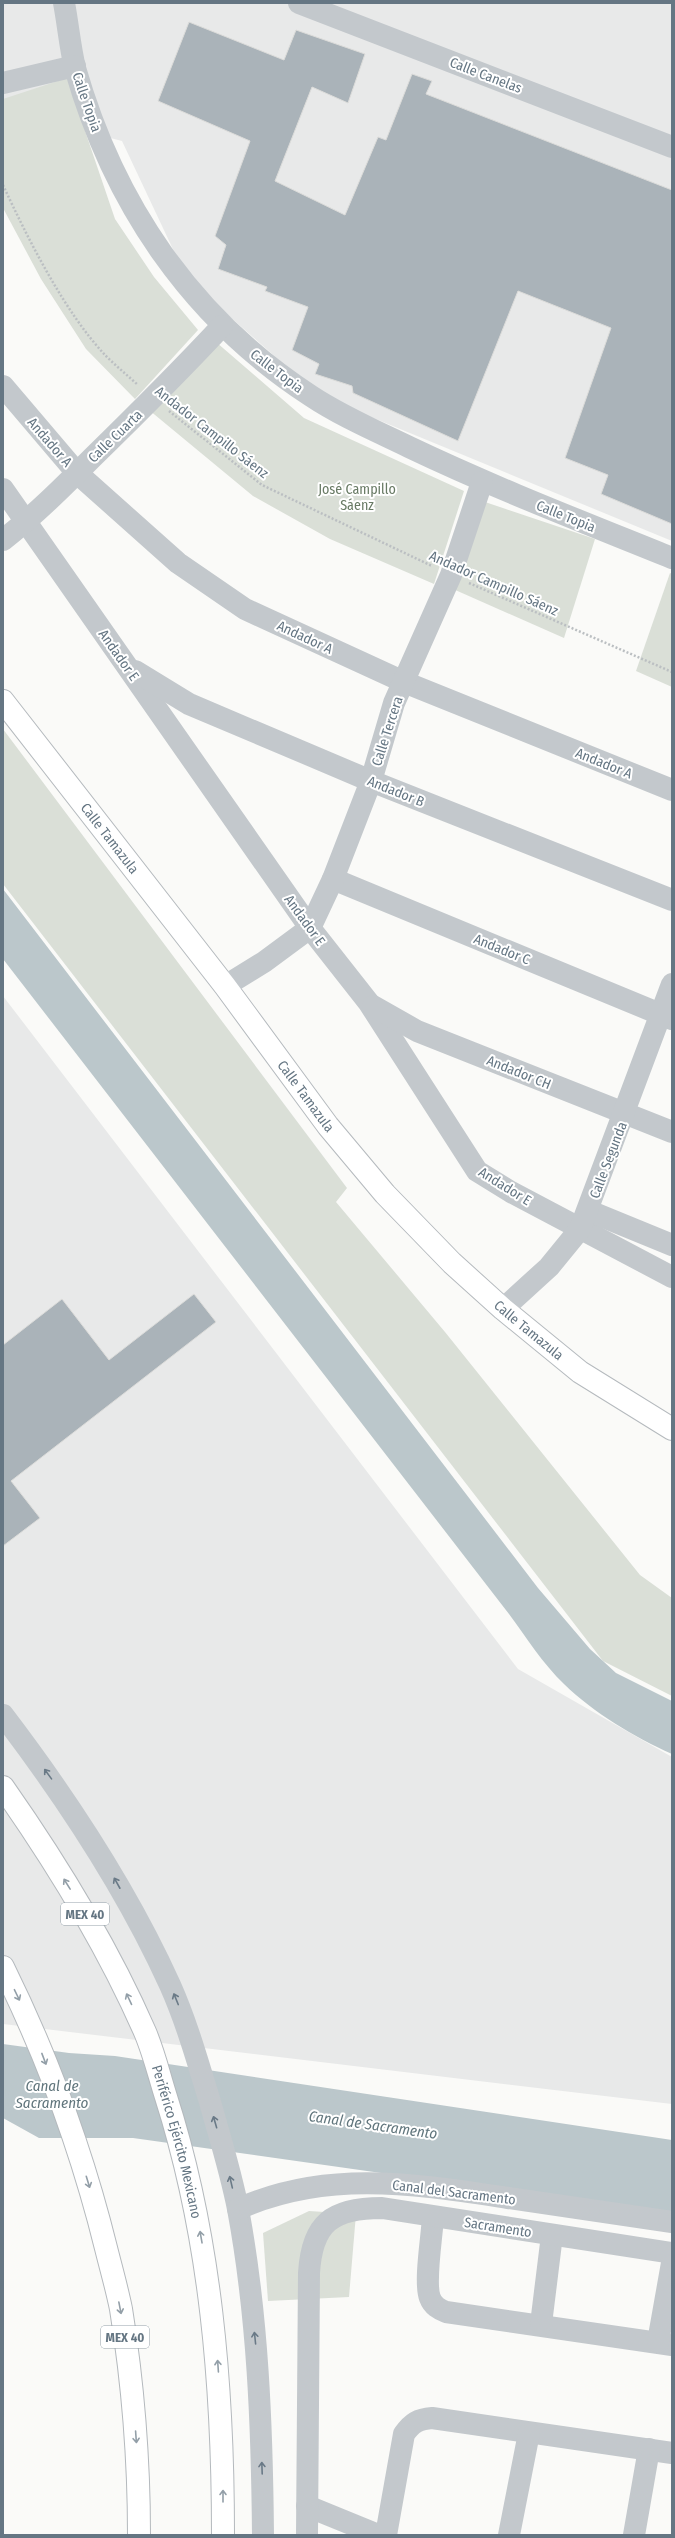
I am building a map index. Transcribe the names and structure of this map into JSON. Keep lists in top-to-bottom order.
{
  "streets": {
    "main road": ["Calle Tamazula", "MEX 40", "Periférico Ejército Mexicano"],
    "street": [
      "Calle Canelas",
      "Calle Topia",
      "Calle Cuarta",
      "Andador A",
      "Andador E",
      "Calle Tercera",
      "Andador B",
      "Andador C",
      "Andador CH",
      "Calle Segunda",
      "Canal del Sacramento",
      "Sacramento"
    ],
    "path": ["Andador Campillo Sáenz"]
  },
  "crossings": [
    ["Calle Topia", "Calle Cuarta"],
    ["Calle Topia", "Calle Tercera"],
    ["Andador Campillo Sáenz", "Calle Cuarta"],
    ["Andador Campillo Sáenz", "Calle Tercera"],
    ["Calle Cuarta", "Andador A"],
    ["Calle Cuarta", "Andador E"],
    ["Andador A", "Calle Tercera"],
    ["Andador E", "Calle Tercera"],
    ["Andador E", "Andador B"],
    ["Andador E", "Andador CH"],
    ["Andador E", "Calle Segunda"],
    ["Calle Tercera", "Andador B"],
    ["Calle Tercera", "Calle Tamazula"],
    ["Calle Tercera", "Andador C"],
    ["Calle Tamazula", "Calle Segunda"],
    ["Andador C", "Calle Segunda"],
    ["Andador CH", "Calle Segunda"]
  ],
  "water": ["Canal de Sacramento"],
  "parks": ["José Campillo Sáenz"]
}
